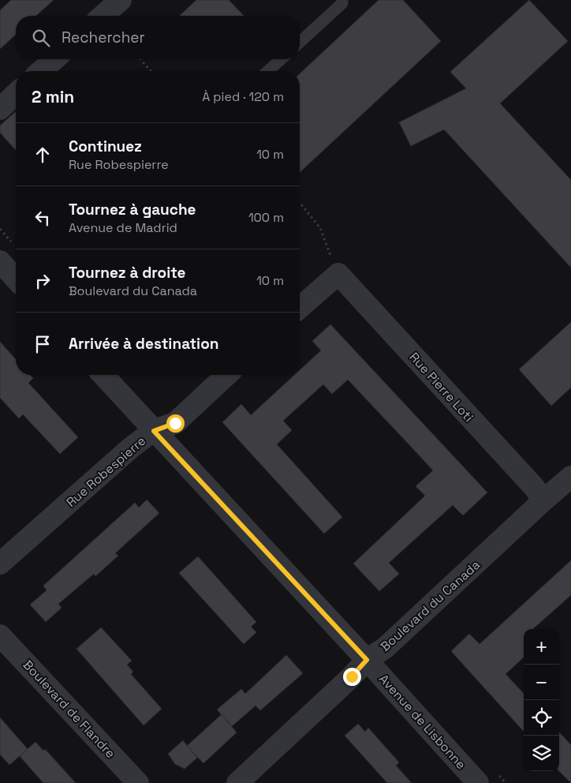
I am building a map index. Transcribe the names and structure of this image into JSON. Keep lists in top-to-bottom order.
{
  "streets": {
    "street": [
      "Rue Pierre Loti",
      "Rue Robespierre",
      "Boulevard du Canada",
      "Boulevard de Flandre",
      "Avenue de Lisbonne"
    ]
  },
  "crossings": [
    ["Rue Pierre Loti", "Boulevard du Canada"],
    ["Rue Robespierre", "Avenue de Lisbonne"],
    ["Boulevard du Canada", "Avenue de Lisbonne"]
  ],
  "page": {
    "search": "Rechercher",
    "heading": ["2 min", "À pied · 120 m"],
    "list": [
      ["Continuez", "Rue Robespierre", "10 m"],
      ["Tournez à gauche", "Avenue de Madrid", "100 m"],
      ["Tournez à droite", "Boulevard du Canada", "10 m"],
      "Arrivée à destination"
    ],
    "map_buttons": ["+", "−"]
  }
}
